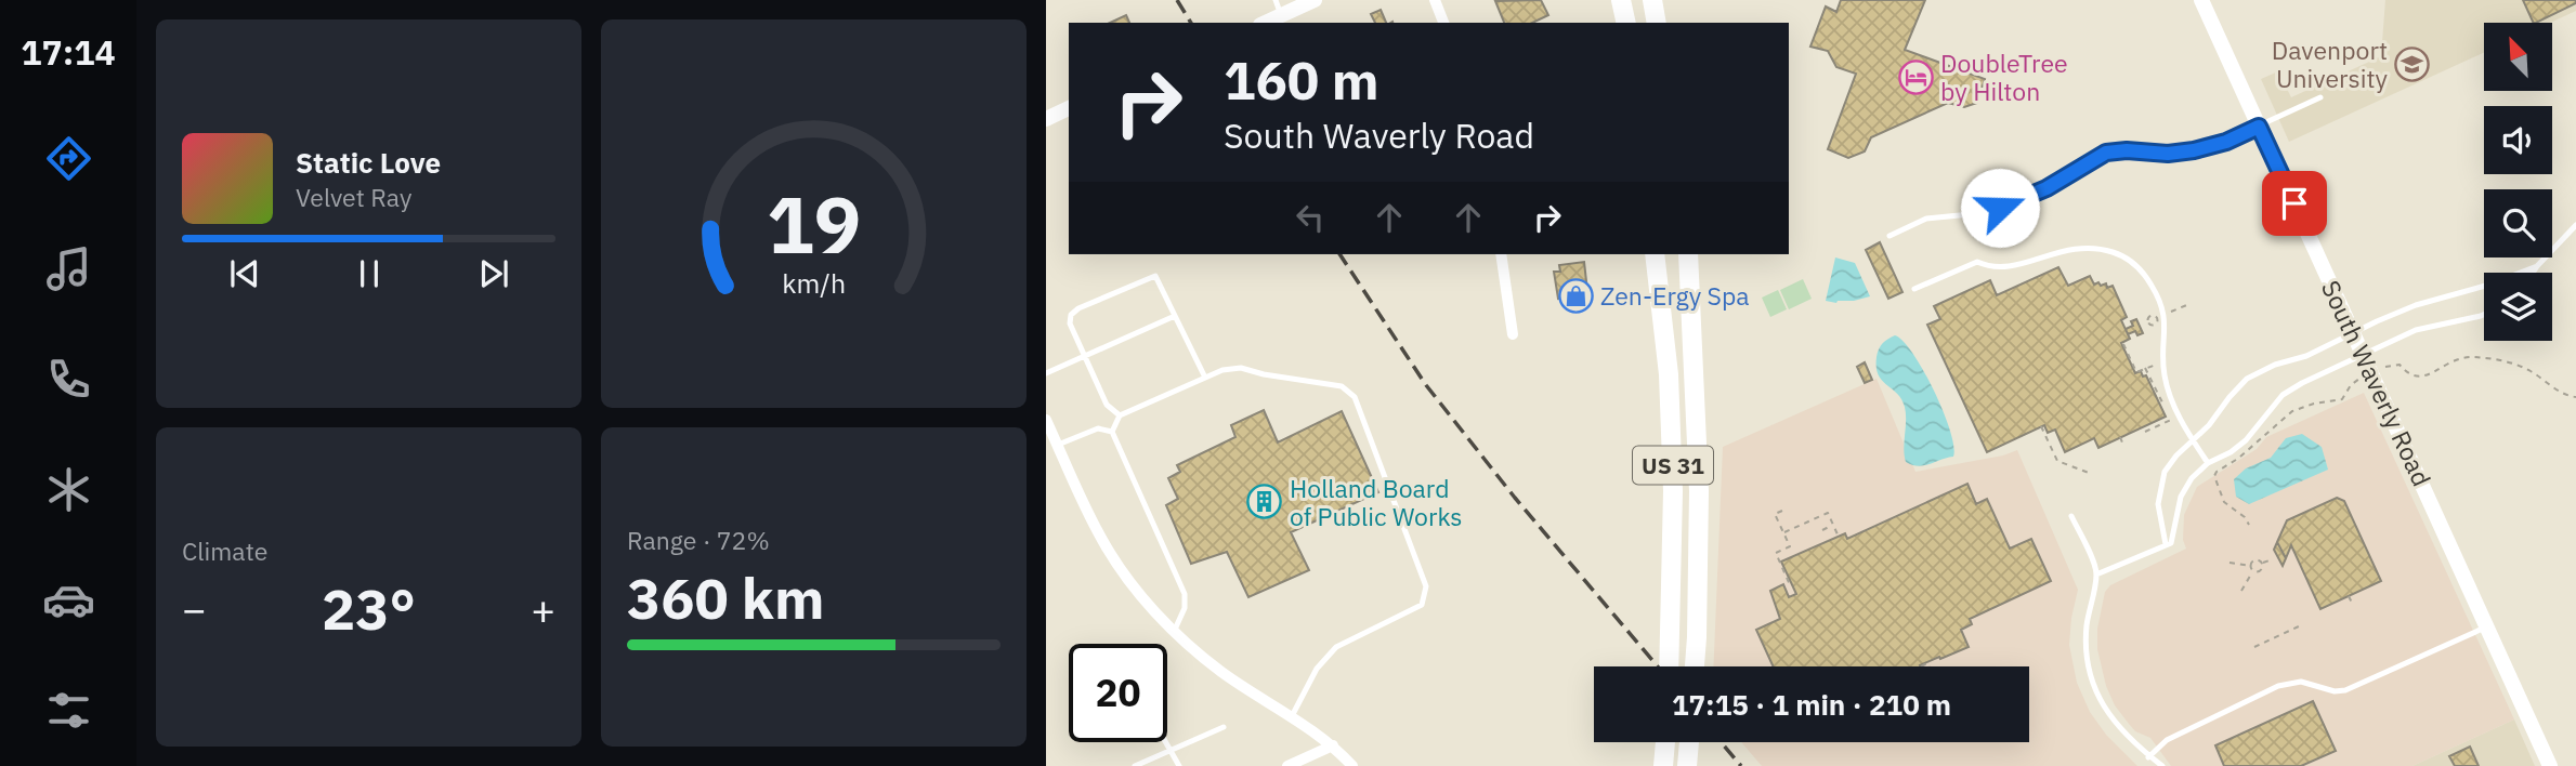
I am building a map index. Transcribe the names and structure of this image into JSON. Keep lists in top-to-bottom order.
{
  "streets": {
    "highway": ["US 31"],
    "main road": ["South Waverly Road"]
  },
  "places": {
    "school or university": ["Davenport University"],
    "hotel": ["DoubleTree by Hilton"],
    "shop": ["Zen-Ergy Spa"],
    "building": ["Holland Board of Public Works"]
  },
  "north": "top left",
  "page": {
    "tabs": "17:14",
    "turn": ["160 m", "South Waverly Road"],
    "song": ["Static Love", "Velvet Ray"],
    "tile": [
      "Climate",
      ["Range · 72%", "360 km"]
    ],
    "heat": ["−", "23°", "+"],
    "limit": "20",
    "trip": "17:15 · 1 min · 210 m",
    "gauge": ["19", "km/h"]
  }
}
